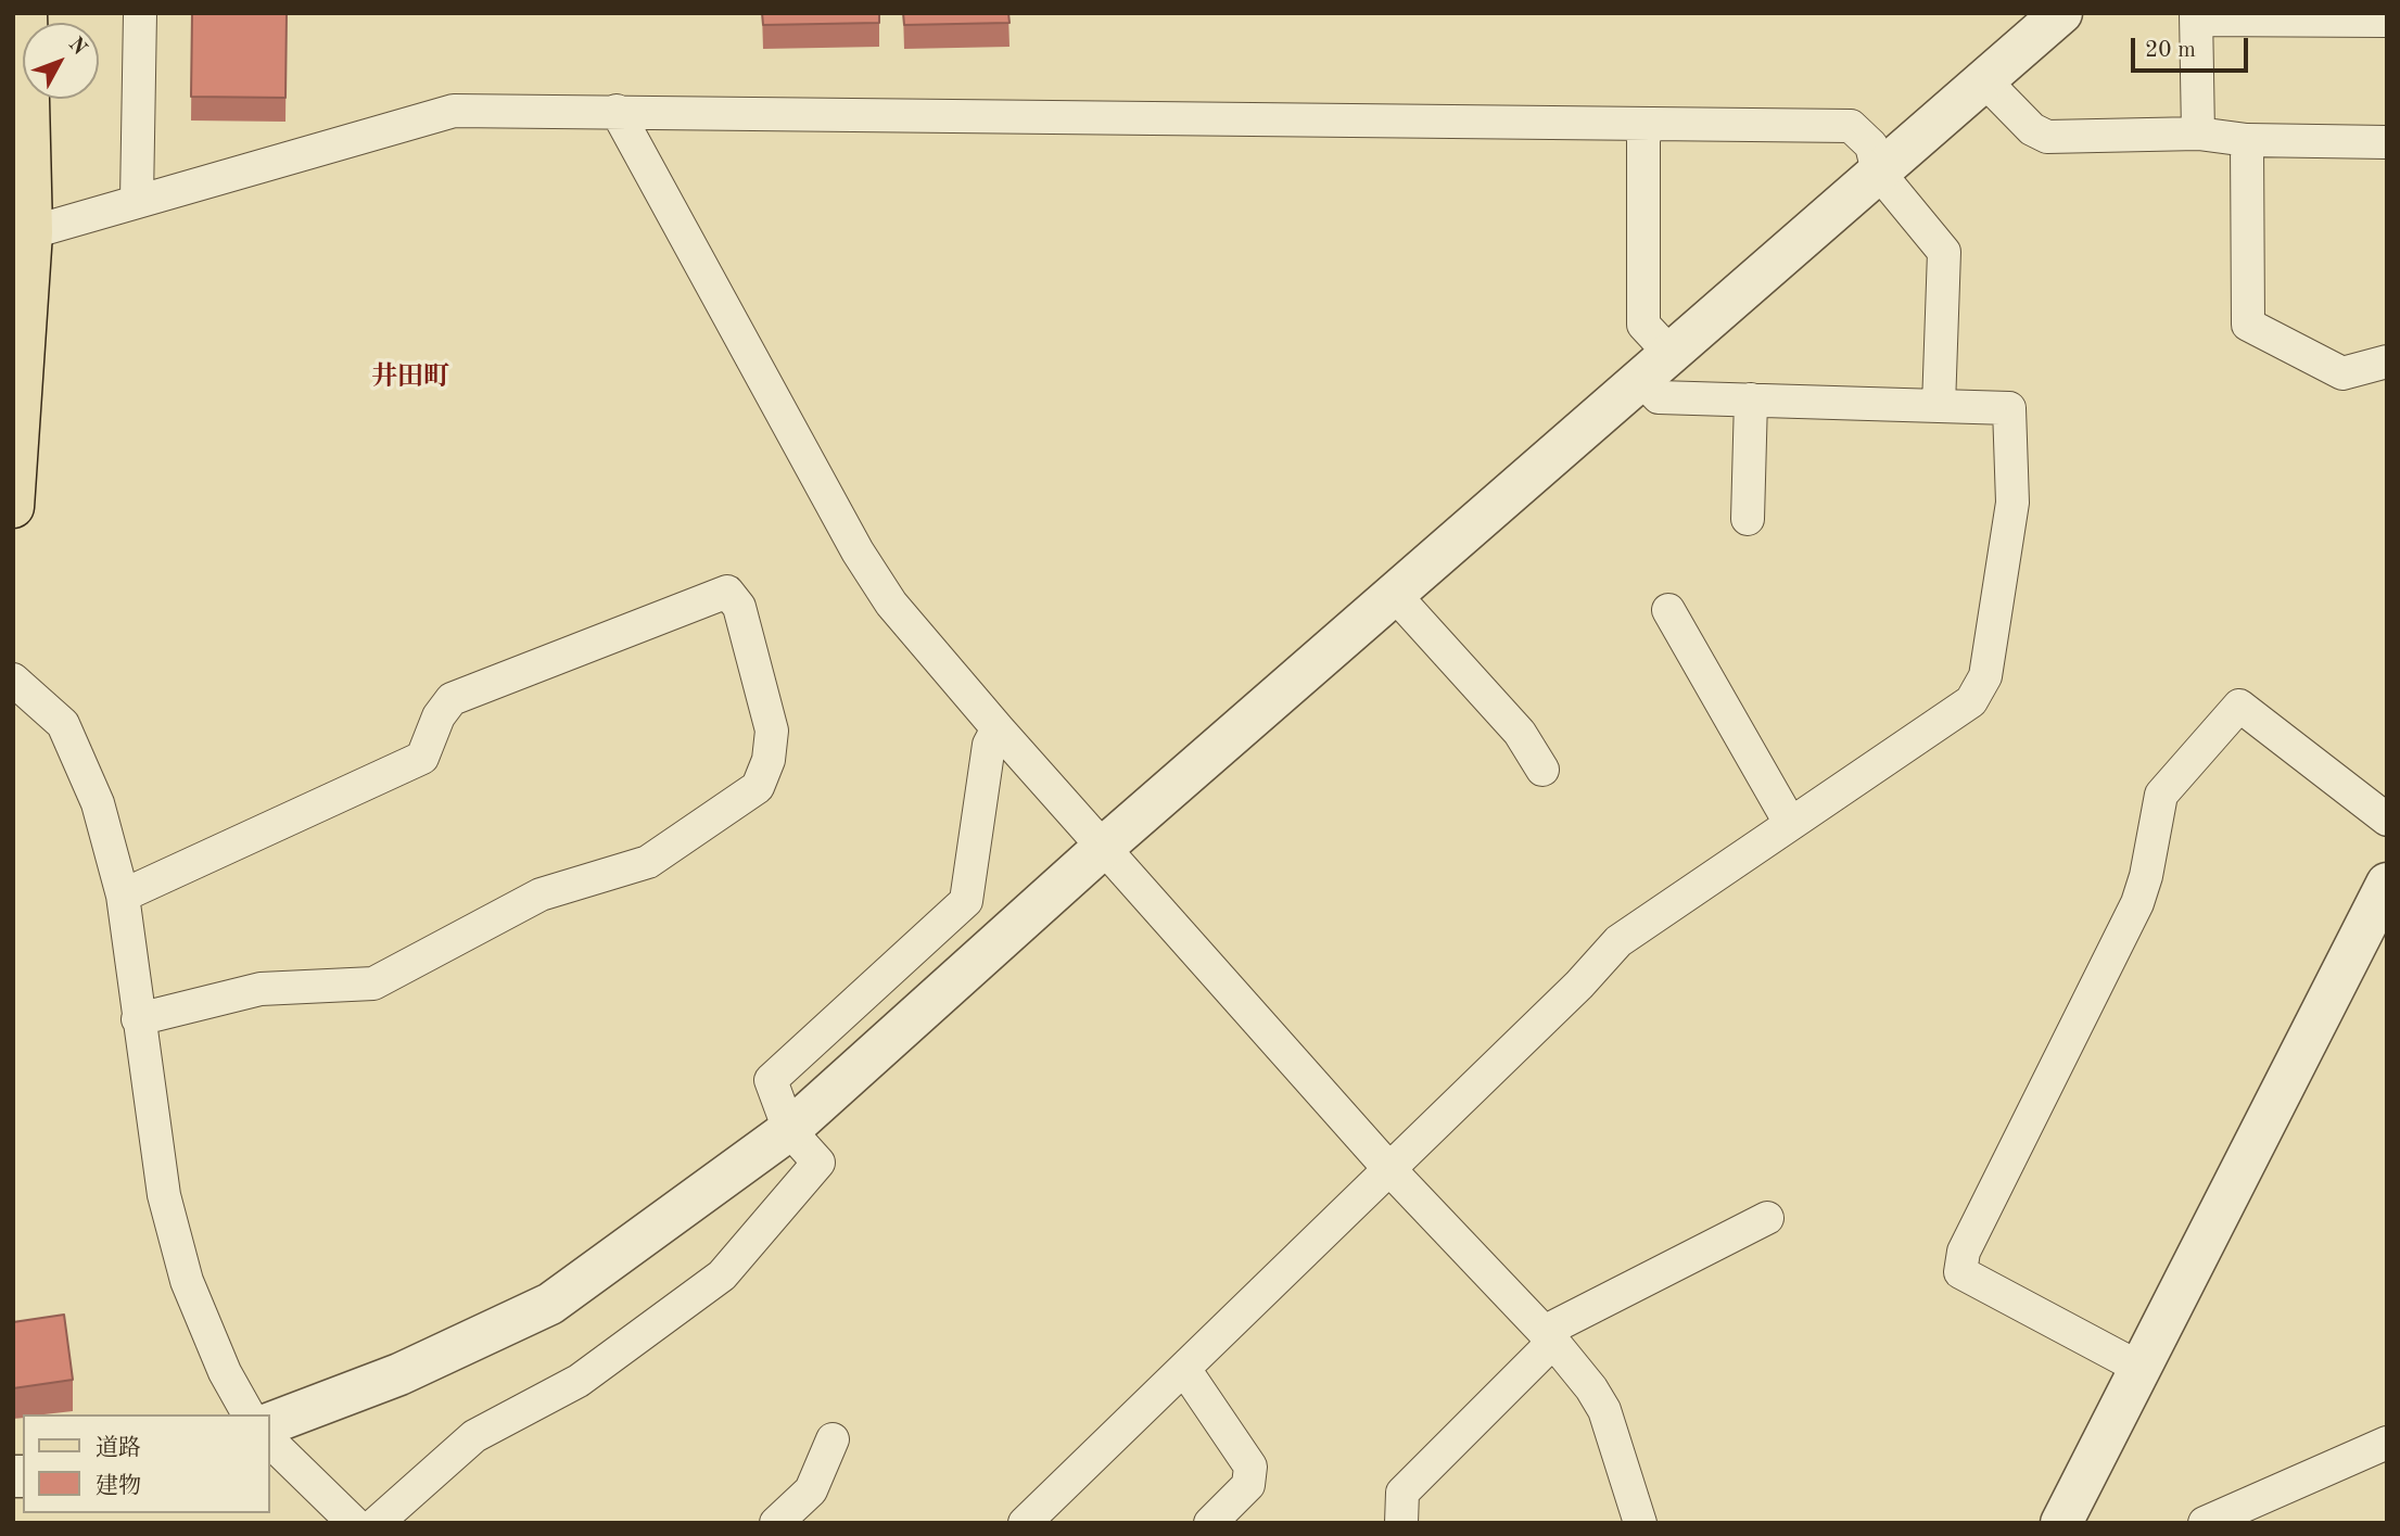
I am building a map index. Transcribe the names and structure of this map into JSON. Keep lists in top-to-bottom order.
{
  "districts": ["井田町"],
  "legend": ["道路", "建物"],
  "scale_bar": "20 m",
  "north": "top right"
}
